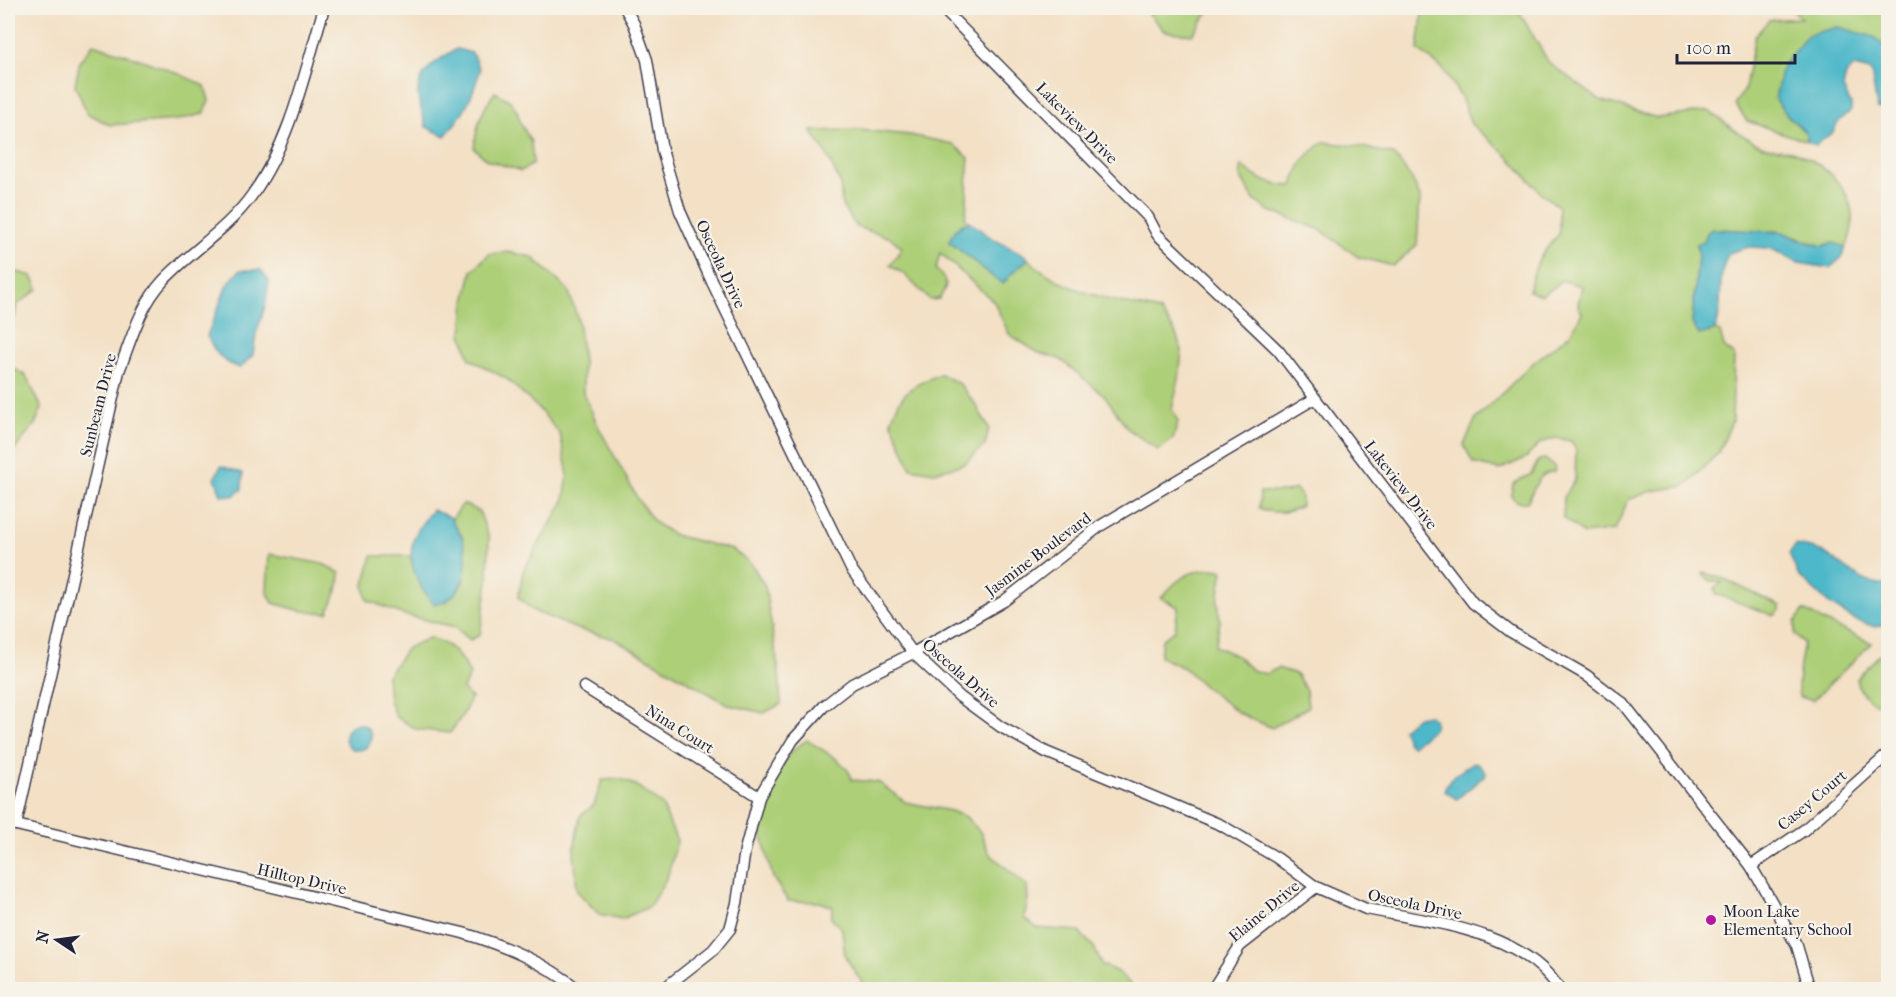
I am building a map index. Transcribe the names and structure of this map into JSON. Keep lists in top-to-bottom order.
{
  "streets": {
    "street": [
      "Lakeview Drive",
      "Osceola Drive",
      "Sunbeam Drive",
      "Jasmine Boulevard",
      "Nina Court",
      "Casey Court",
      "Hilltop Drive",
      "Elaine Drive"
    ]
  },
  "crossings": [
    ["Lakeview Drive", "Jasmine Boulevard"],
    ["Lakeview Drive", "Casey Court"],
    ["Osceola Drive", "Jasmine Boulevard"],
    ["Osceola Drive", "Elaine Drive"],
    ["Sunbeam Drive", "Hilltop Drive"],
    ["Jasmine Boulevard", "Nina Court"]
  ],
  "places": ["Moon Lake Elementary School"],
  "scale_bar": "100 m",
  "north": "left"
}
